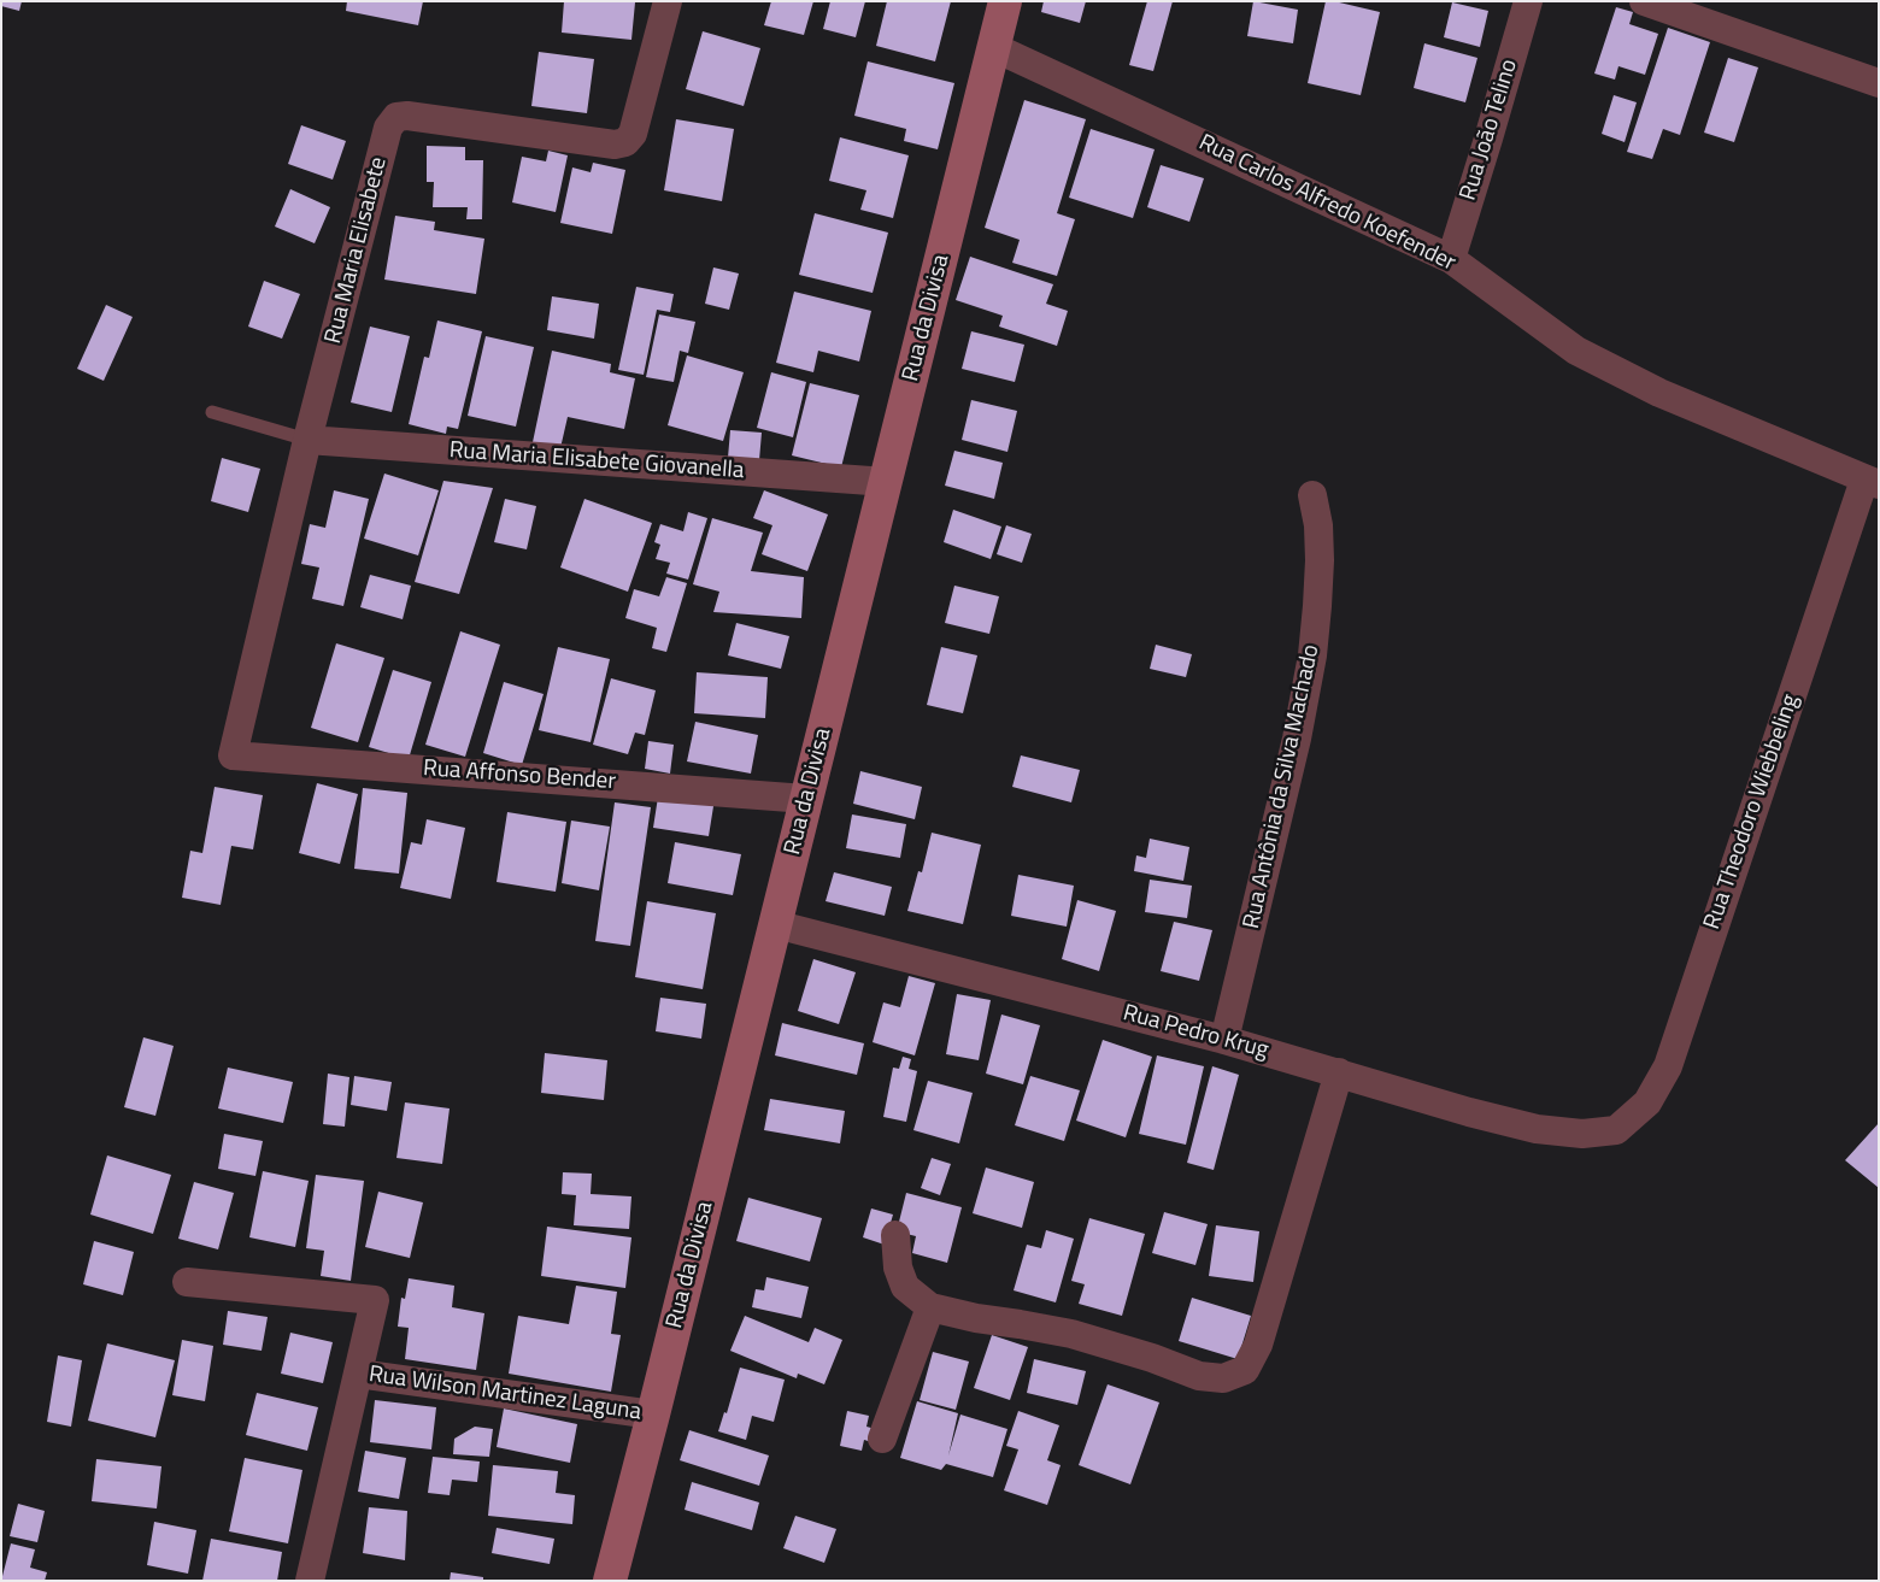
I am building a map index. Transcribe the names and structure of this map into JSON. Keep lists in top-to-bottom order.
{
  "streets": {
    "street": [
      "Rua João Telino",
      "Rua Carlos Alfredo Koefender",
      "Rua Maria Elisabete",
      "Rua da Divisa",
      "Rua Maria Elisabete Giovanella",
      "Rua Affonso Bender",
      "Rua Antônia da Silva Machado",
      "Rua Theodoro Wiebbeling",
      "Rua Pedro Krug",
      "Rua Wilson Martinez Laguna"
    ]
  },
  "crossings": [
    ["Rua João Telino", "Rua Carlos Alfredo Koefender"],
    ["Rua Carlos Alfredo Koefender", "Rua da Divisa"],
    ["Rua Carlos Alfredo Koefender", "Rua Theodoro Wiebbeling"],
    ["Rua Maria Elisabete", "Rua Maria Elisabete Giovanella"],
    ["Rua Maria Elisabete", "Rua Affonso Bender"],
    ["Rua da Divisa", "Rua Maria Elisabete Giovanella"],
    ["Rua da Divisa", "Rua Affonso Bender"],
    ["Rua da Divisa", "Rua Pedro Krug"],
    ["Rua da Divisa", "Rua Wilson Martinez Laguna"],
    ["Rua Antônia da Silva Machado", "Rua Pedro Krug"],
    ["Rua Theodoro Wiebbeling", "Rua Pedro Krug"]
  ]
}
